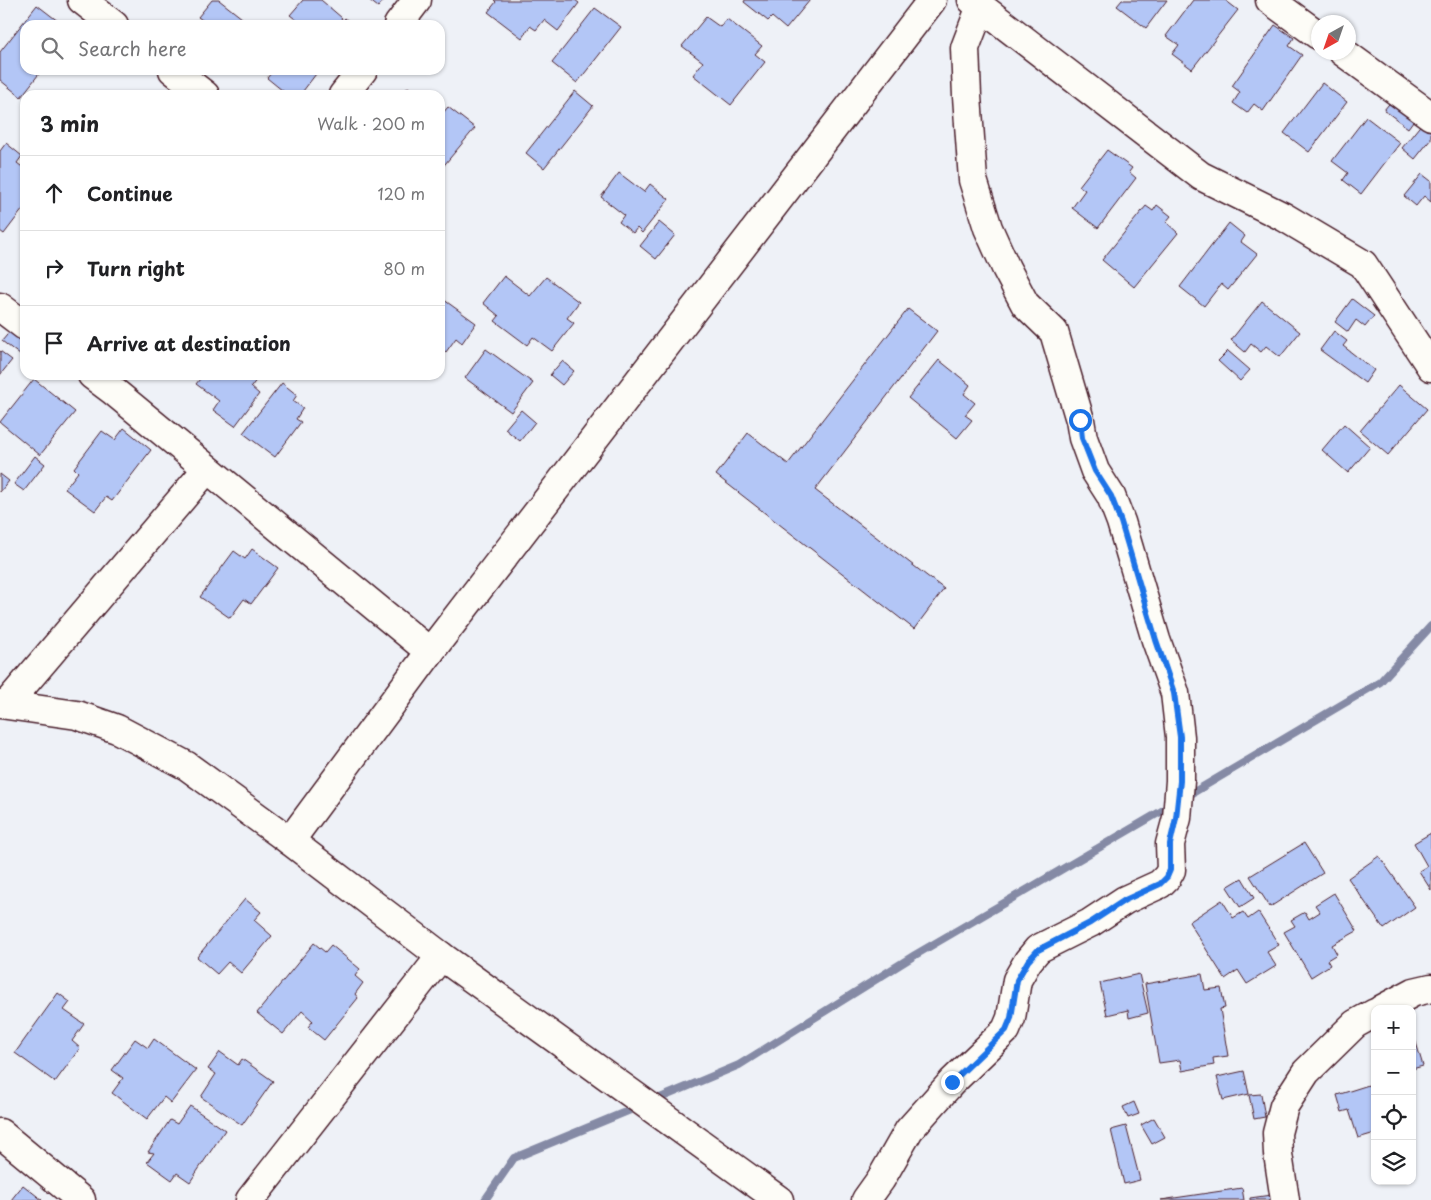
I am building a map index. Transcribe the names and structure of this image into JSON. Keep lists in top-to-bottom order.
{
  "north": "bottom left",
  "page": {
    "search": "Search here",
    "heading": ["3 min", "Walk · 200 m"],
    "list": [
      ["Continue", "120 m"],
      ["Turn right", "80 m"],
      "Arrive at destination"
    ],
    "map_buttons": ["+", "−"]
  }
}
